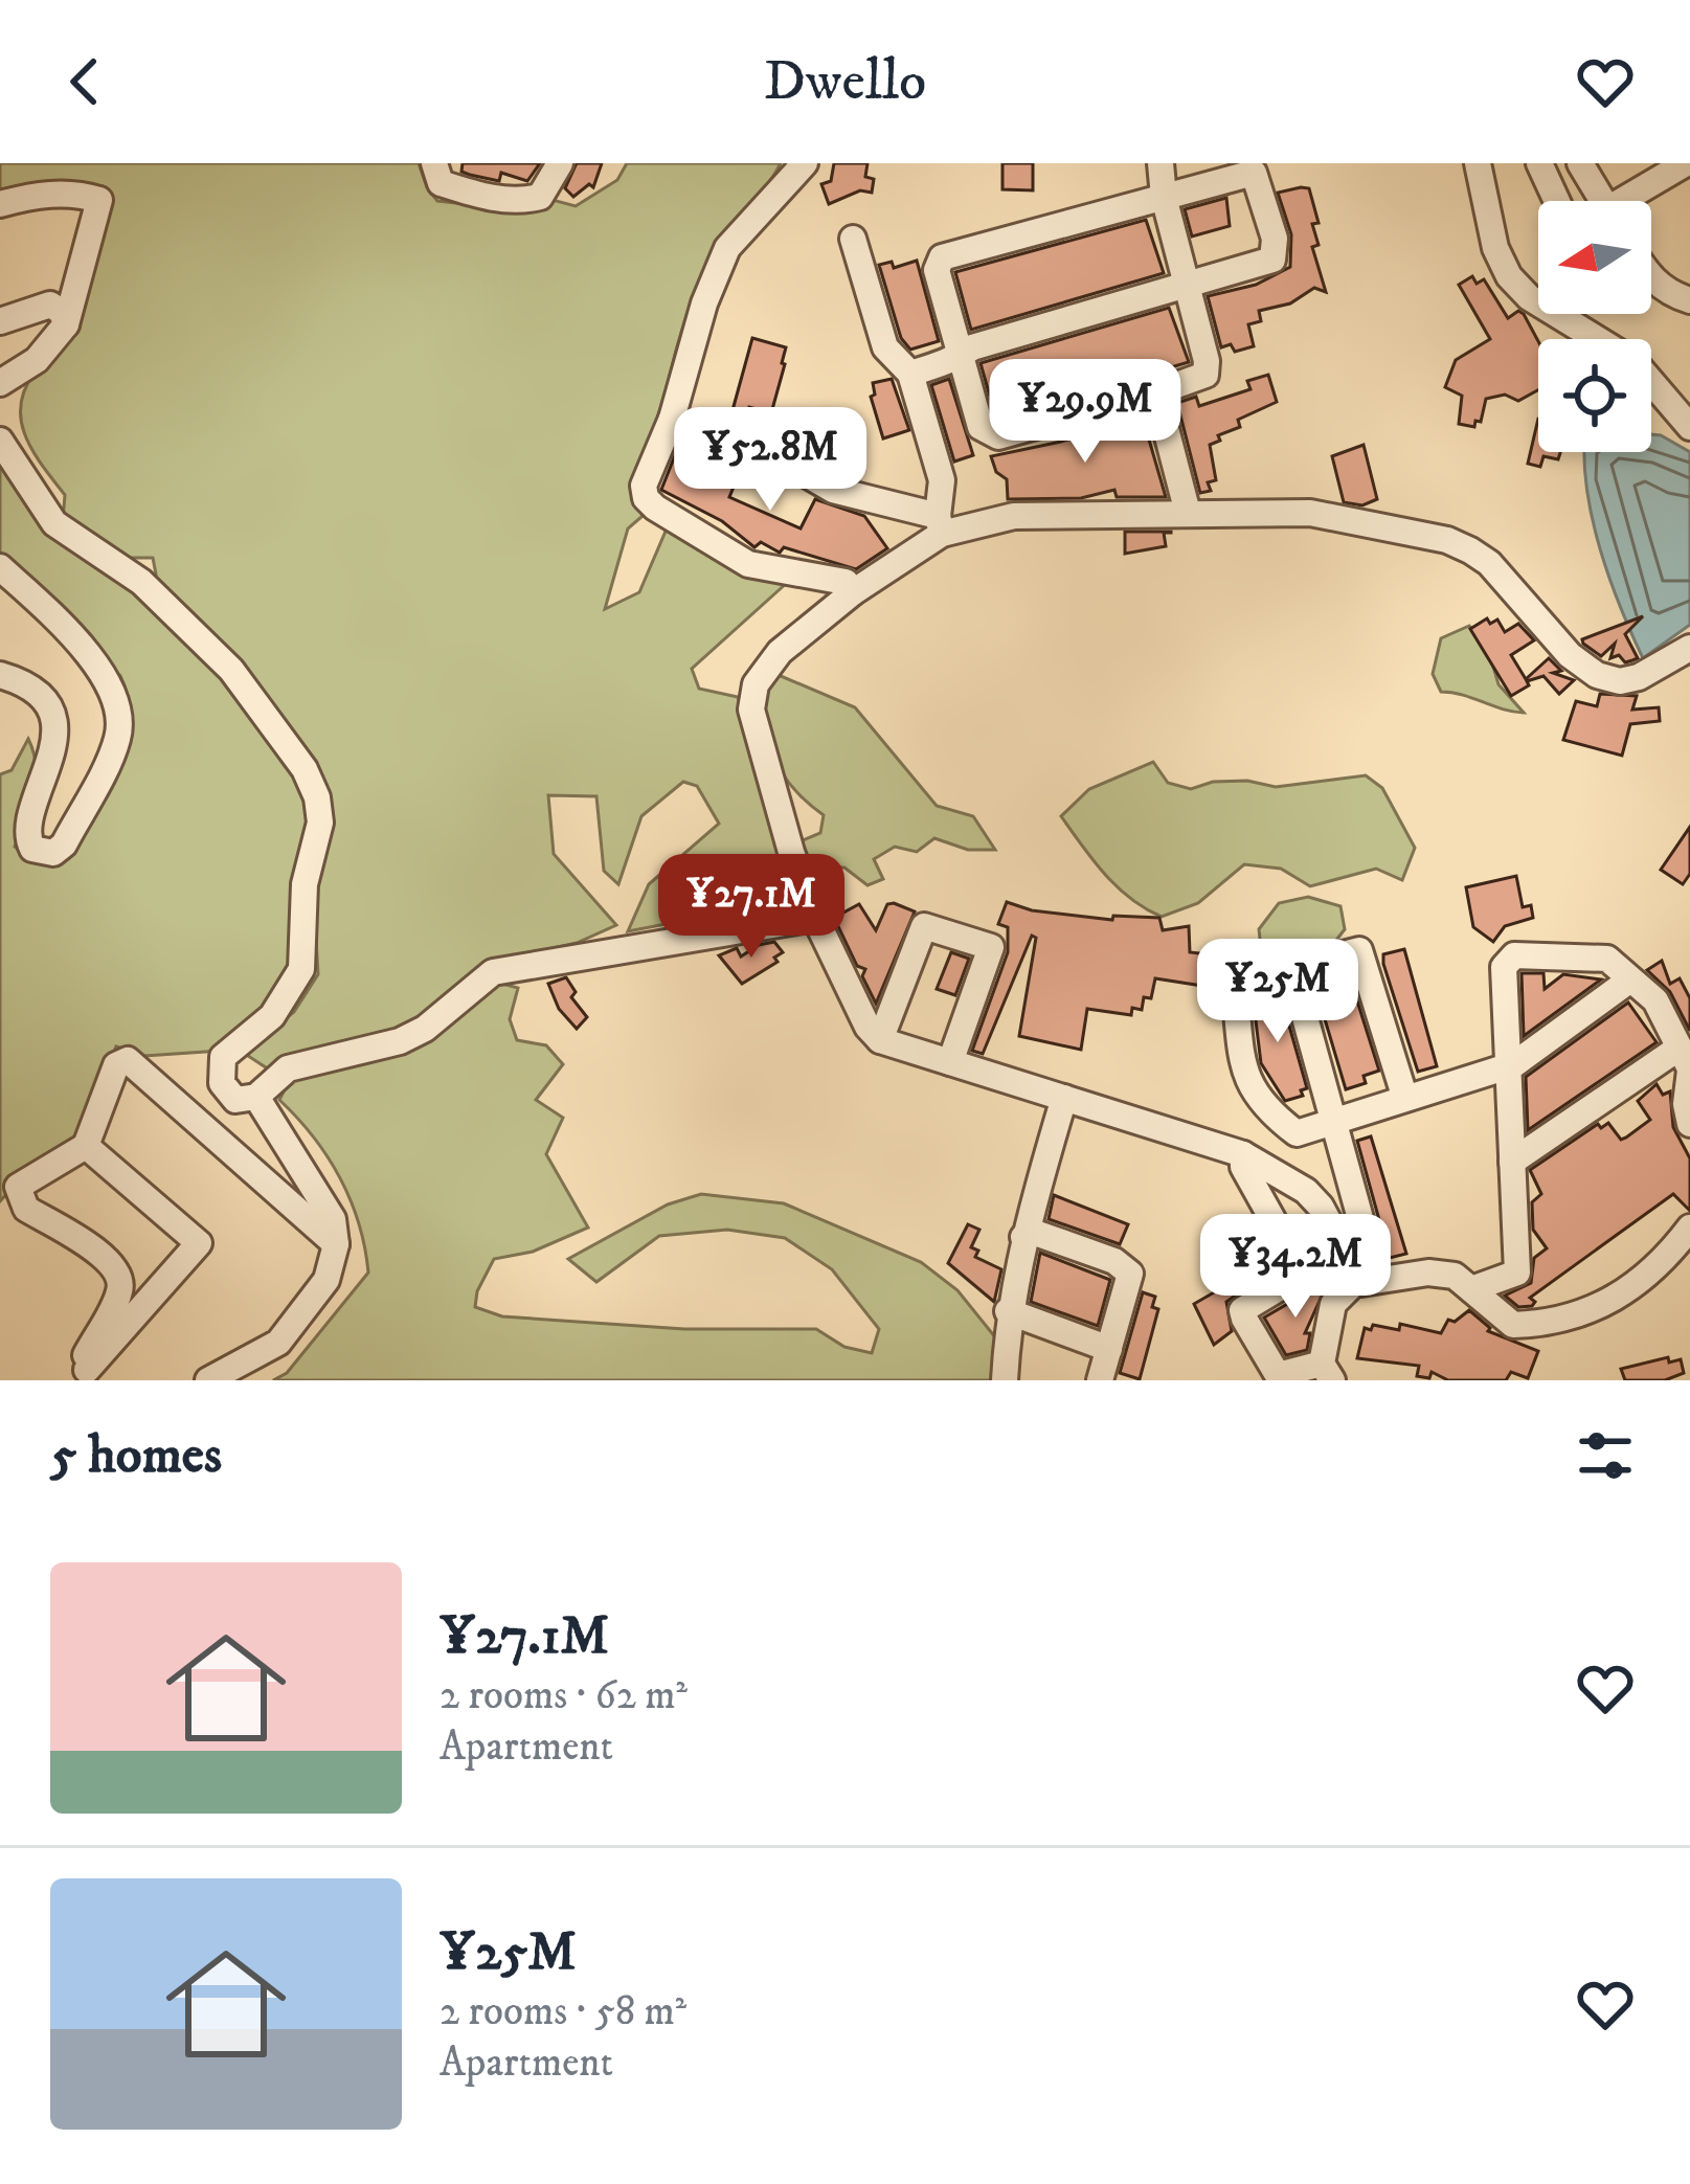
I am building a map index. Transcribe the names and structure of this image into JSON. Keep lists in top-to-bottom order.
{
  "north": "left",
  "page": {
    "header": "Dwello",
    "price": [
      "¥29.9M",
      "¥52.8M",
      "¥27.1M",
      "¥25M",
      "¥34.2M"
    ],
    "heading": "5 homes",
    "list": [
      {
        "name": "¥27.1M",
        "note": "2 rooms · 62 m² · Apartment"
      },
      {
        "name": "¥25M",
        "note": "2 rooms · 58 m² · Apartment"
      }
    ]
  }
}
